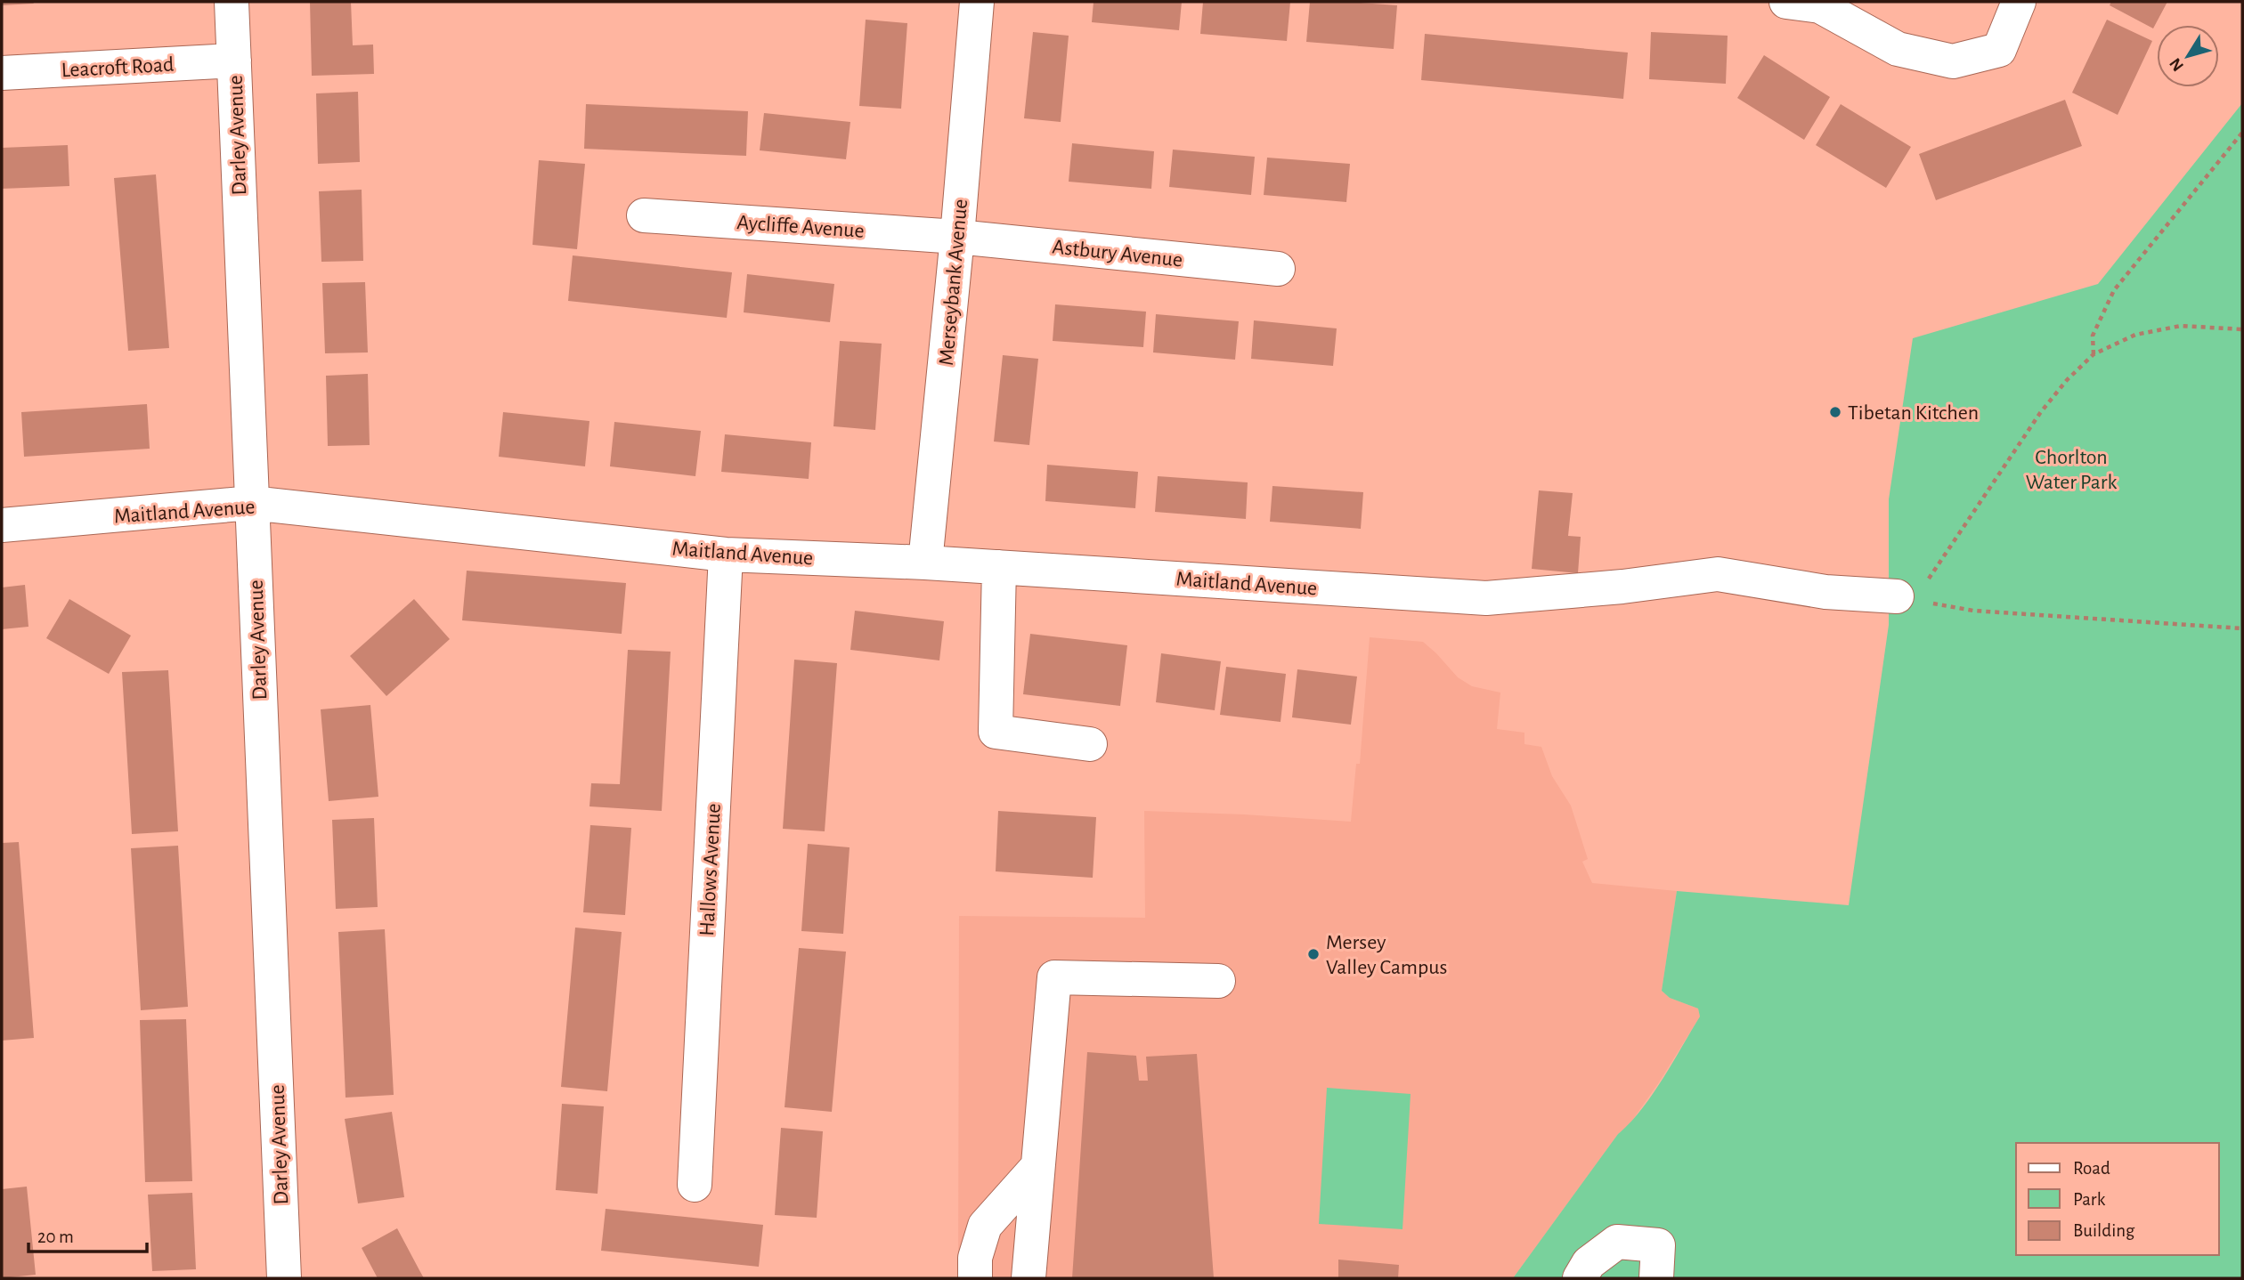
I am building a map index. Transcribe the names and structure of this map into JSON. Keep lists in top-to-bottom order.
{
  "streets": {
    "street": [
      "Leacroft Road",
      "Darley Avenue",
      "Aycliffe Avenue",
      "Astbury Avenue",
      "Merseybank Avenue",
      "Maitland Avenue",
      "Hallows Avenue"
    ]
  },
  "crossings": [
    ["Leacroft Road", "Darley Avenue"],
    ["Darley Avenue", "Maitland Avenue"],
    ["Aycliffe Avenue", "Astbury Avenue"],
    ["Aycliffe Avenue", "Merseybank Avenue"],
    ["Astbury Avenue", "Merseybank Avenue"],
    ["Merseybank Avenue", "Maitland Avenue"],
    ["Maitland Avenue", "Hallows Avenue"]
  ],
  "parks": ["Chorlton Water Park"],
  "places": ["Tibetan Kitchen", "Mersey Valley Campus"],
  "legend": ["Road", "Park", "Building"],
  "scale_bar": "20 m",
  "north": "bottom left"
}
